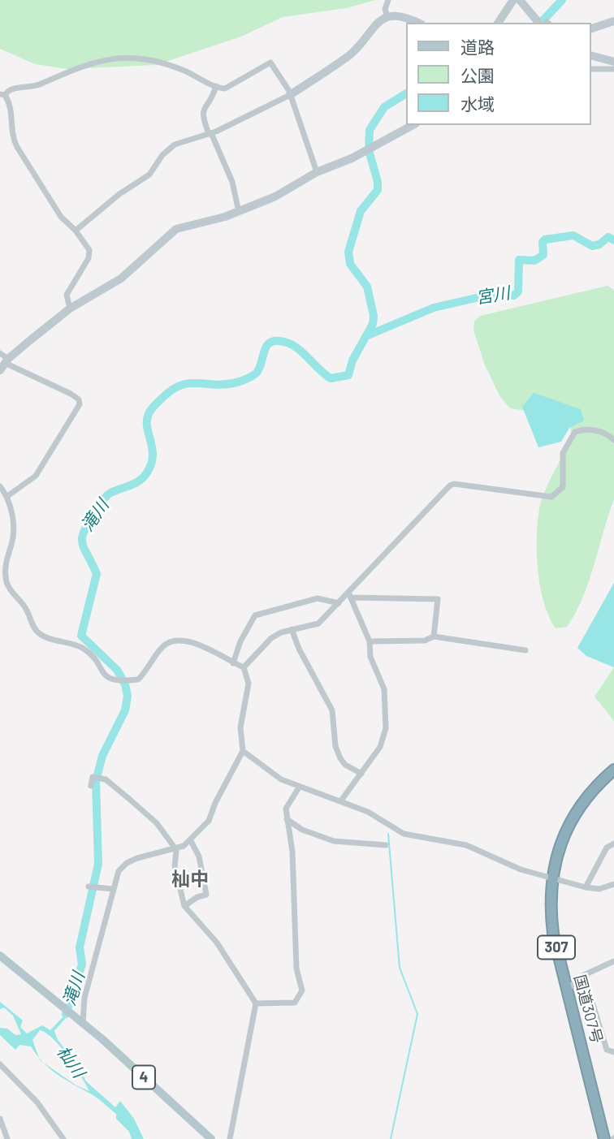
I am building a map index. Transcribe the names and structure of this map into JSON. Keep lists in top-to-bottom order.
{
  "streets": {
    "highway": ["307", "国道307号"],
    "main road": ["4"]
  },
  "districts": ["杣中"],
  "water": ["宮川", "滝川", "杣川"],
  "legend": ["道路", "公園", "水域"]
}
